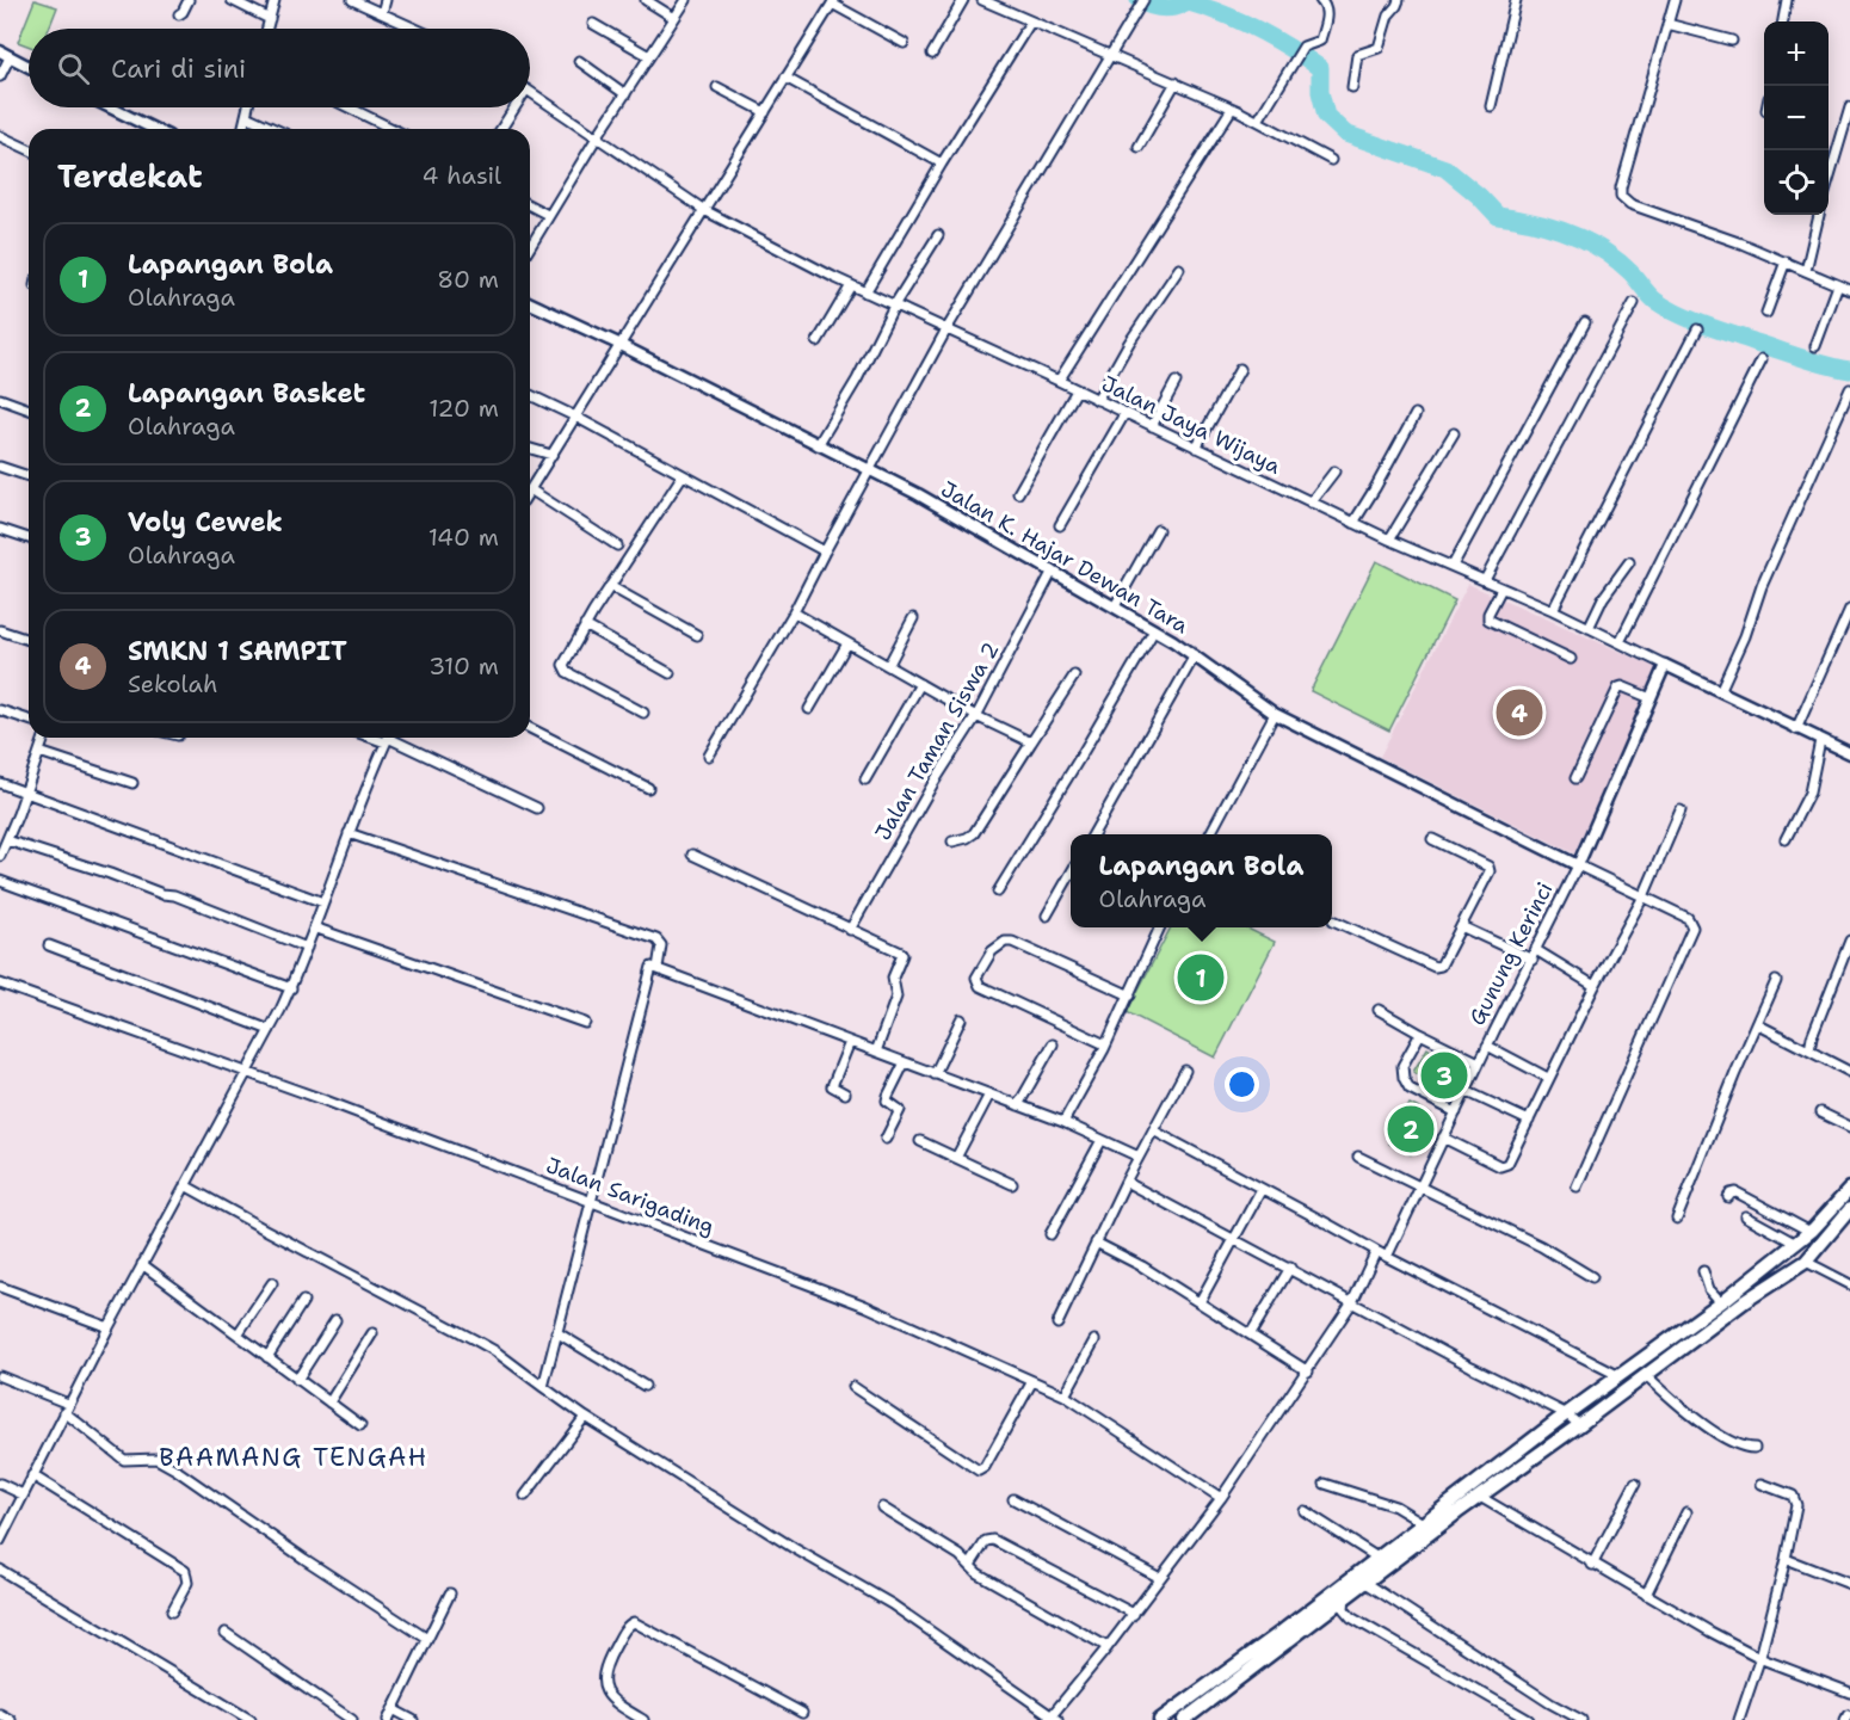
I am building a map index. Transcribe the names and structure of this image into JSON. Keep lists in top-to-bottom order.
{
  "streets": {
    "street": [
      "Jalan Jaya Wijaya",
      "Jalan K. Hajar Dewan Tara",
      "Jalan Taman Siswa 2",
      "Gunung Kerinci",
      "Jalan Sarigading"
    ]
  },
  "crossings": [
    ["Jalan Jaya Wijaya", "Gunung Kerinci"],
    ["Jalan K. Hajar Dewan Tara", "Jalan Taman Siswa 2"],
    ["Jalan K. Hajar Dewan Tara", "Gunung Kerinci"]
  ],
  "districts": ["BAAMANG TENGAH"],
  "page": {
    "map_buttons": ["+", "−"],
    "search": "Cari di sini",
    "heading": ["Terdekat", "4 hasil"],
    "list": [
      {
        "mark": "1",
        "name": "Lapangan Bola",
        "note": "Olahraga",
        "value": "80 m"
      },
      {
        "mark": "2",
        "name": "Lapangan Basket",
        "note": "Olahraga",
        "value": "120 m"
      },
      {
        "mark": "3",
        "name": "Voly Cewek",
        "note": "Olahraga",
        "value": "140 m"
      },
      {
        "mark": "4",
        "name": "SMKN 1 SAMPIT",
        "note": "Sekolah",
        "value": "310 m"
      }
    ],
    "pins": [
      "4",
      "1",
      "3",
      "2"
    ],
    "popup": ["Lapangan Bola", "Olahraga"]
  }
}
